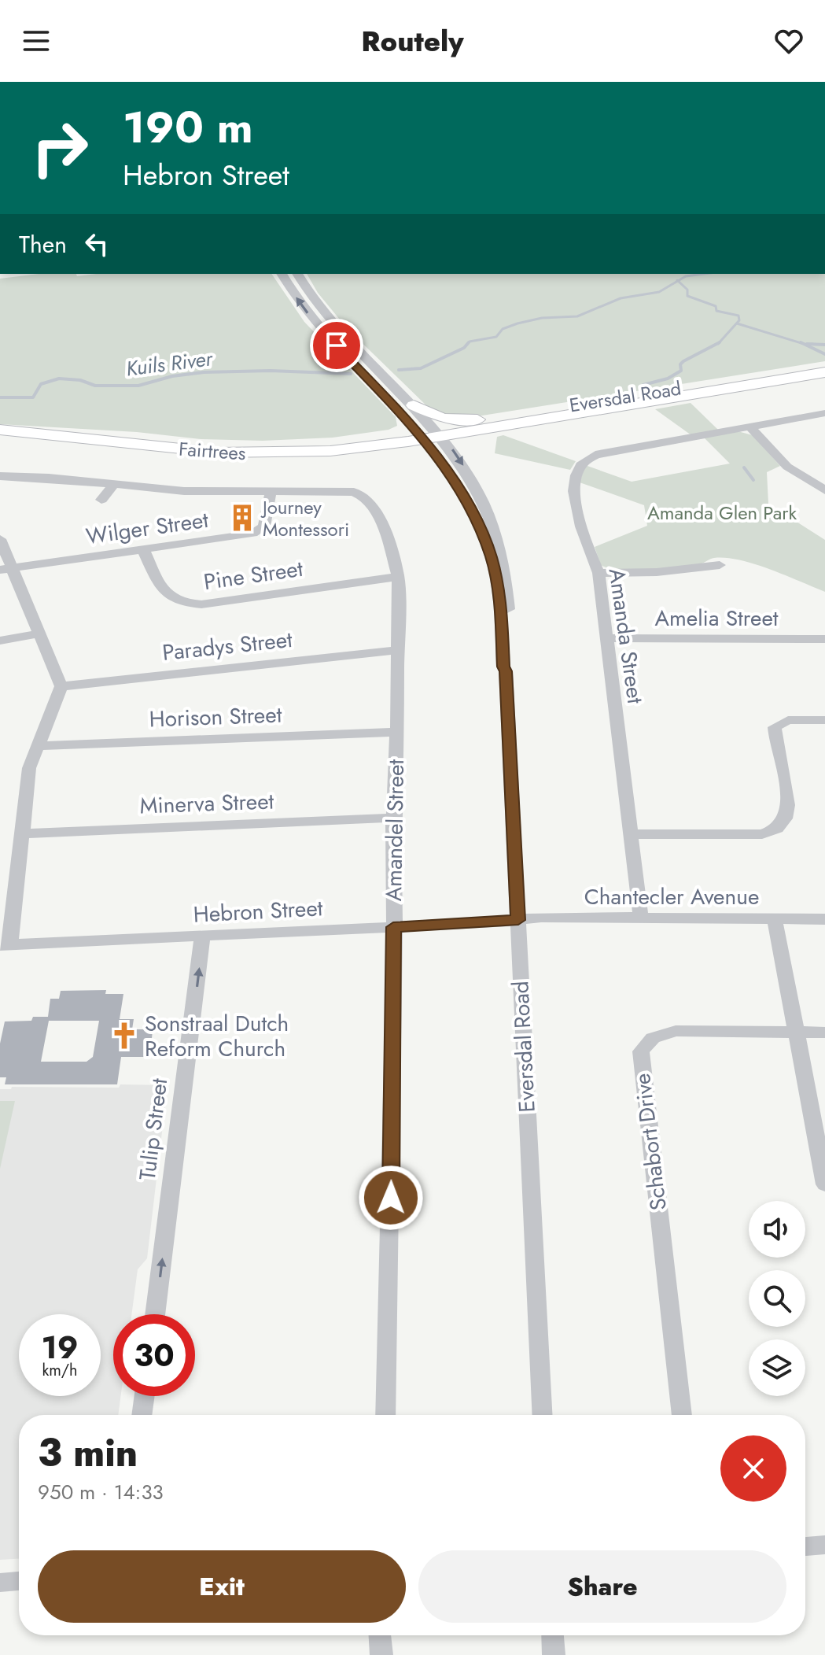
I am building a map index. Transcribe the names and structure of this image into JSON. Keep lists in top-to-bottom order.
{
  "streets": {
    "main road": ["Eversdal Road", "Fairtrees"],
    "street": [
      "Wilger Street",
      "Pine Street",
      "Amelia Street",
      "Amanda Street",
      "Paradys Street",
      "Horison Street",
      "Minerva Street",
      "Amandel Street",
      "Chantecler Avenue",
      "Hebron Street",
      "Tulip Street",
      "Schabort Drive"
    ]
  },
  "crossings": [
    ["Eversdal Road", "Fairtrees"],
    ["Eversdal Road", "Chantecler Avenue"],
    ["Eversdal Road", "Hebron Street"],
    ["Wilger Street", "Pine Street"],
    ["Wilger Street", "Amandel Street"],
    ["Pine Street", "Amandel Street"],
    ["Amelia Street", "Amanda Street"],
    ["Amanda Street", "Chantecler Avenue"],
    ["Paradys Street", "Amandel Street"],
    ["Horison Street", "Amandel Street"],
    ["Minerva Street", "Amandel Street"],
    ["Amandel Street", "Hebron Street"],
    ["Chantecler Avenue", "Hebron Street"],
    ["Hebron Street", "Tulip Street"]
  ],
  "one_way": ["Tulip Street"],
  "water": ["Kuils River"],
  "parks": ["Amanda Glen Park"],
  "places": {
    "building": ["Journey Montessori"],
    "church": ["Sonstraal Dutch Reform Church"]
  },
  "page": {
    "header": "Routely",
    "turn": ["190 m", "Hebron Street"],
    "then": "Then",
    "speed": "19 km/h",
    "limit": "30",
    "heading": ["3 min", "950 m · 14:33"],
    "buttons": ["Exit", "Share"]
  }
}
